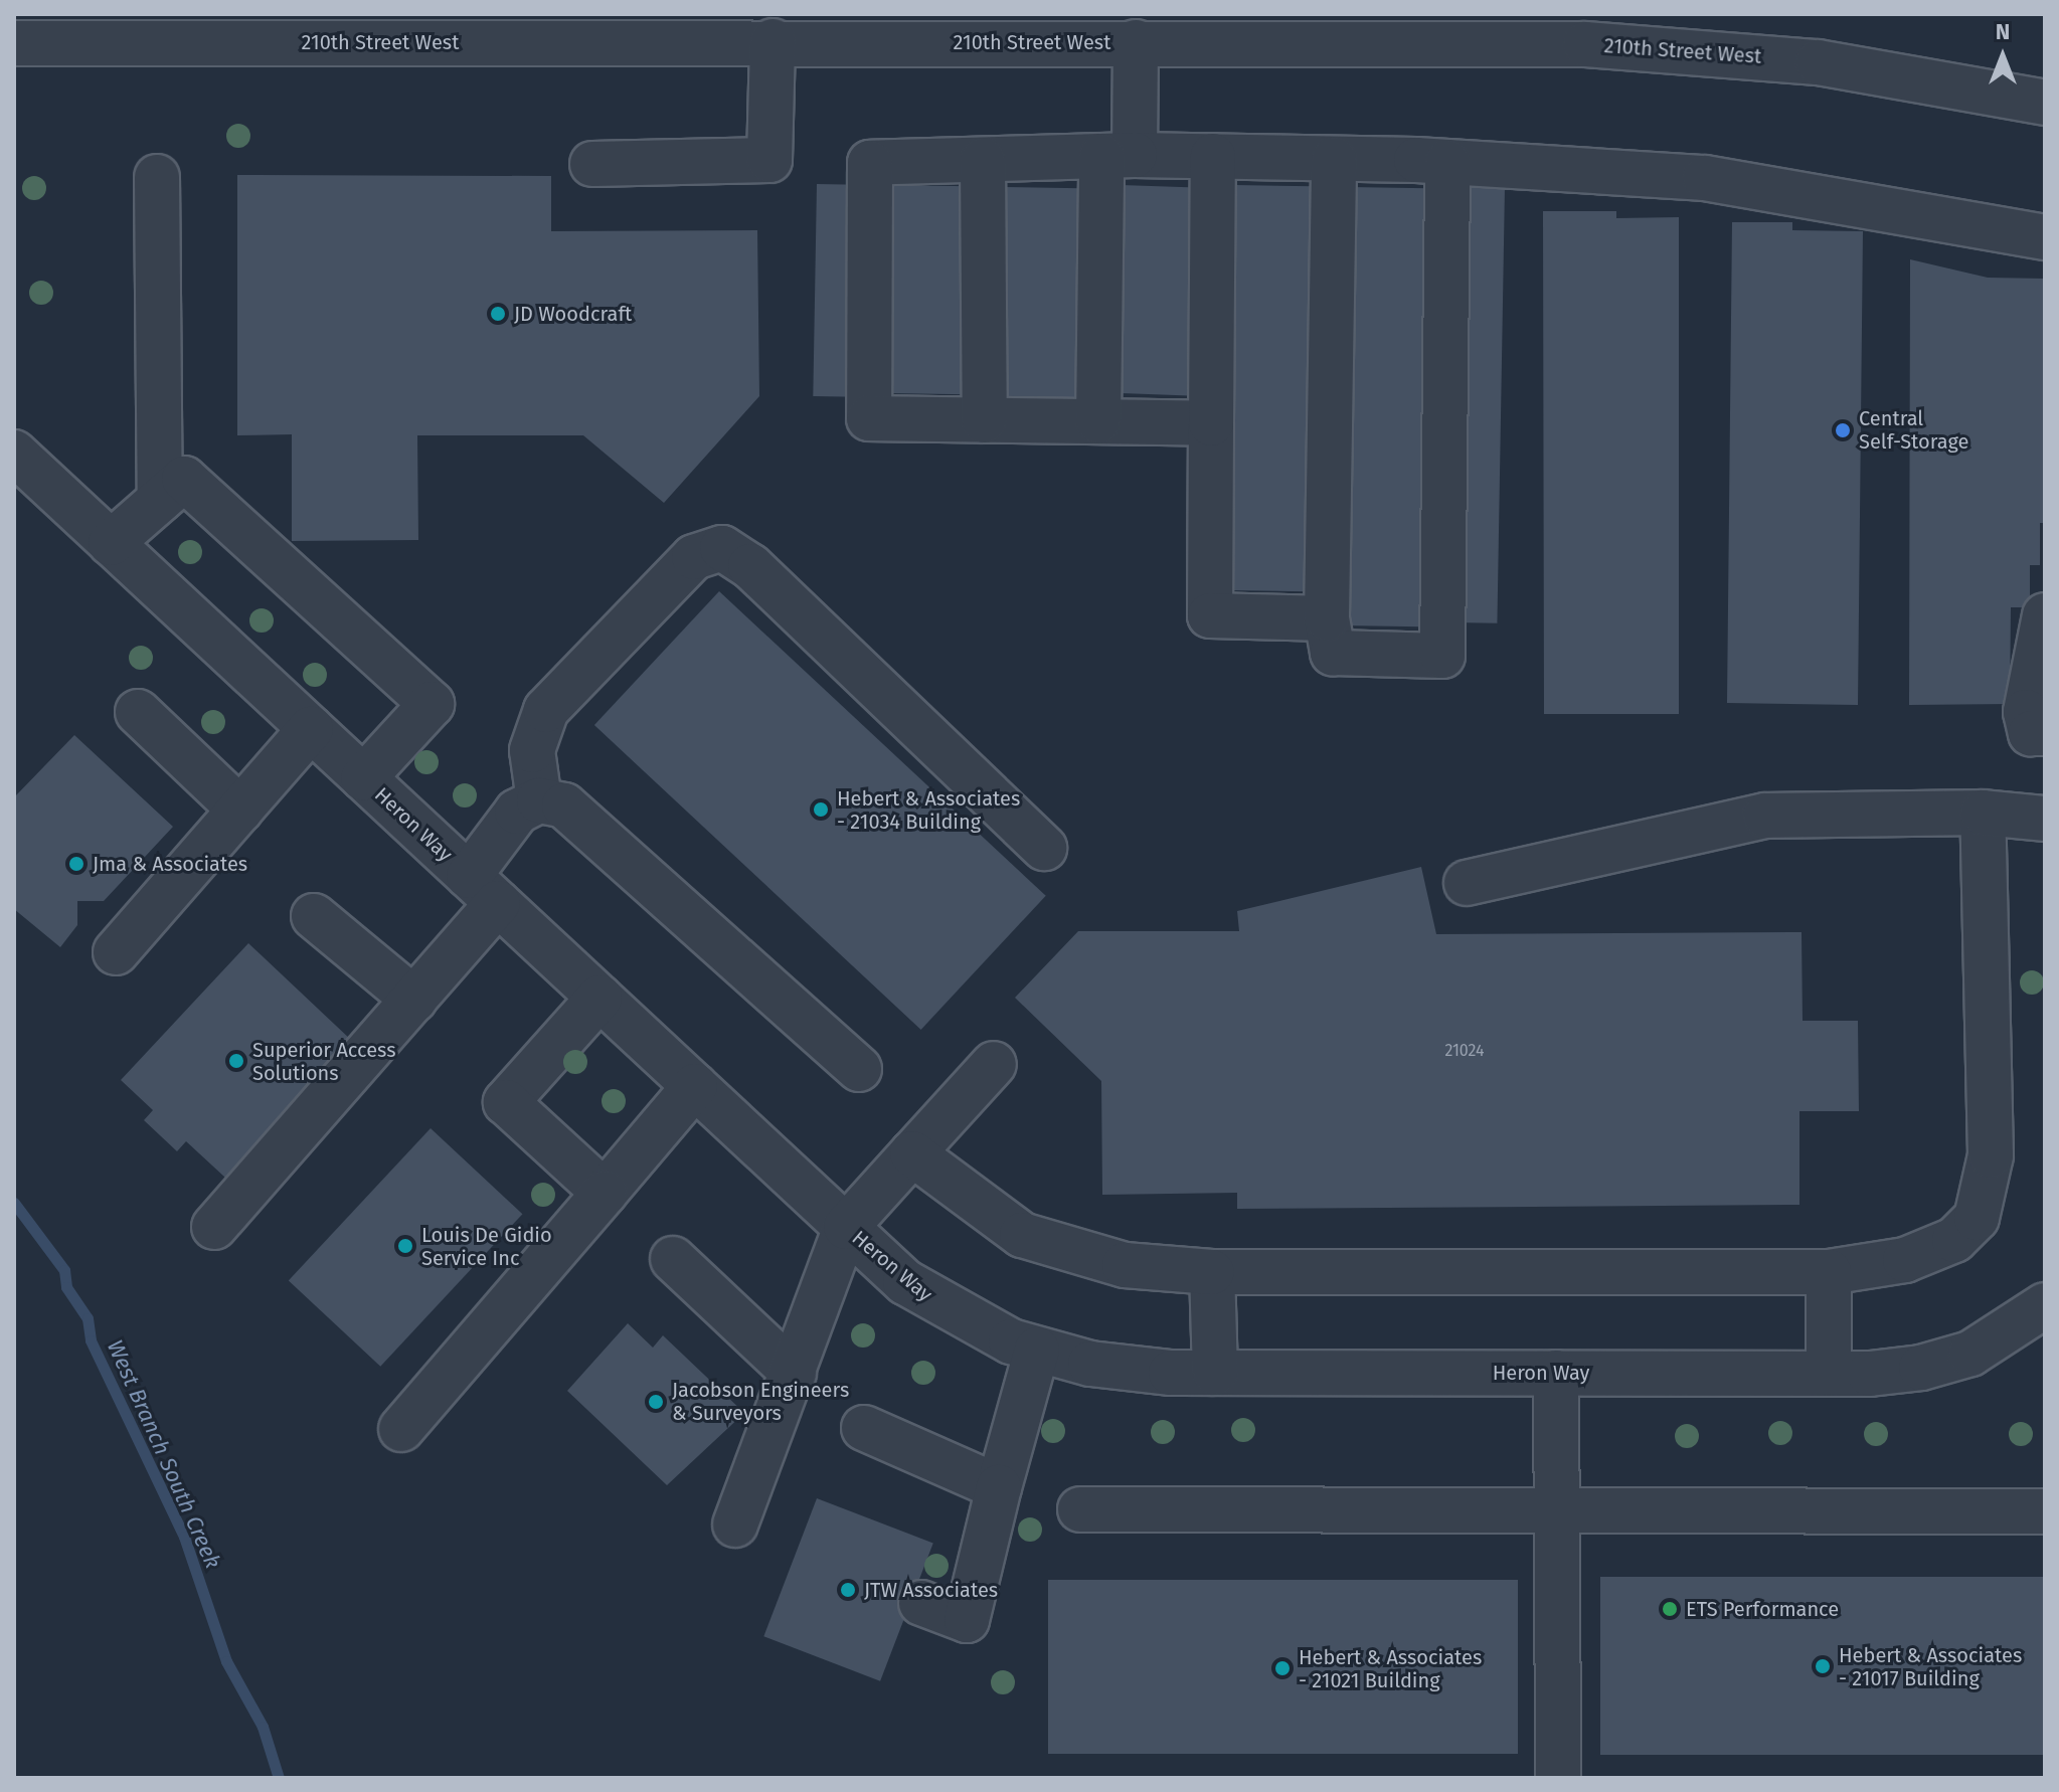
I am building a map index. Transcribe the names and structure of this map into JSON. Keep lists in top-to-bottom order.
{
  "streets": {
    "street": ["210th Street West", "Heron Way"]
  },
  "water": ["West Branch South Creek"],
  "places": [
    "JD Woodcraft",
    "Central Self-Storage",
    "Hebert & Associates - 21034 Building",
    "Jma & Associates",
    "Superior Access Solutions",
    "Louis De Gidio Service Inc",
    "Jacobson Engineers & Surveyors",
    "JTW Associates",
    "ETS Performance",
    "Hebert & Associates - 21017 Building",
    "Hebert & Associates - 21021 Building"
  ],
  "house_numbers": ["21024"],
  "north": "top"
}
